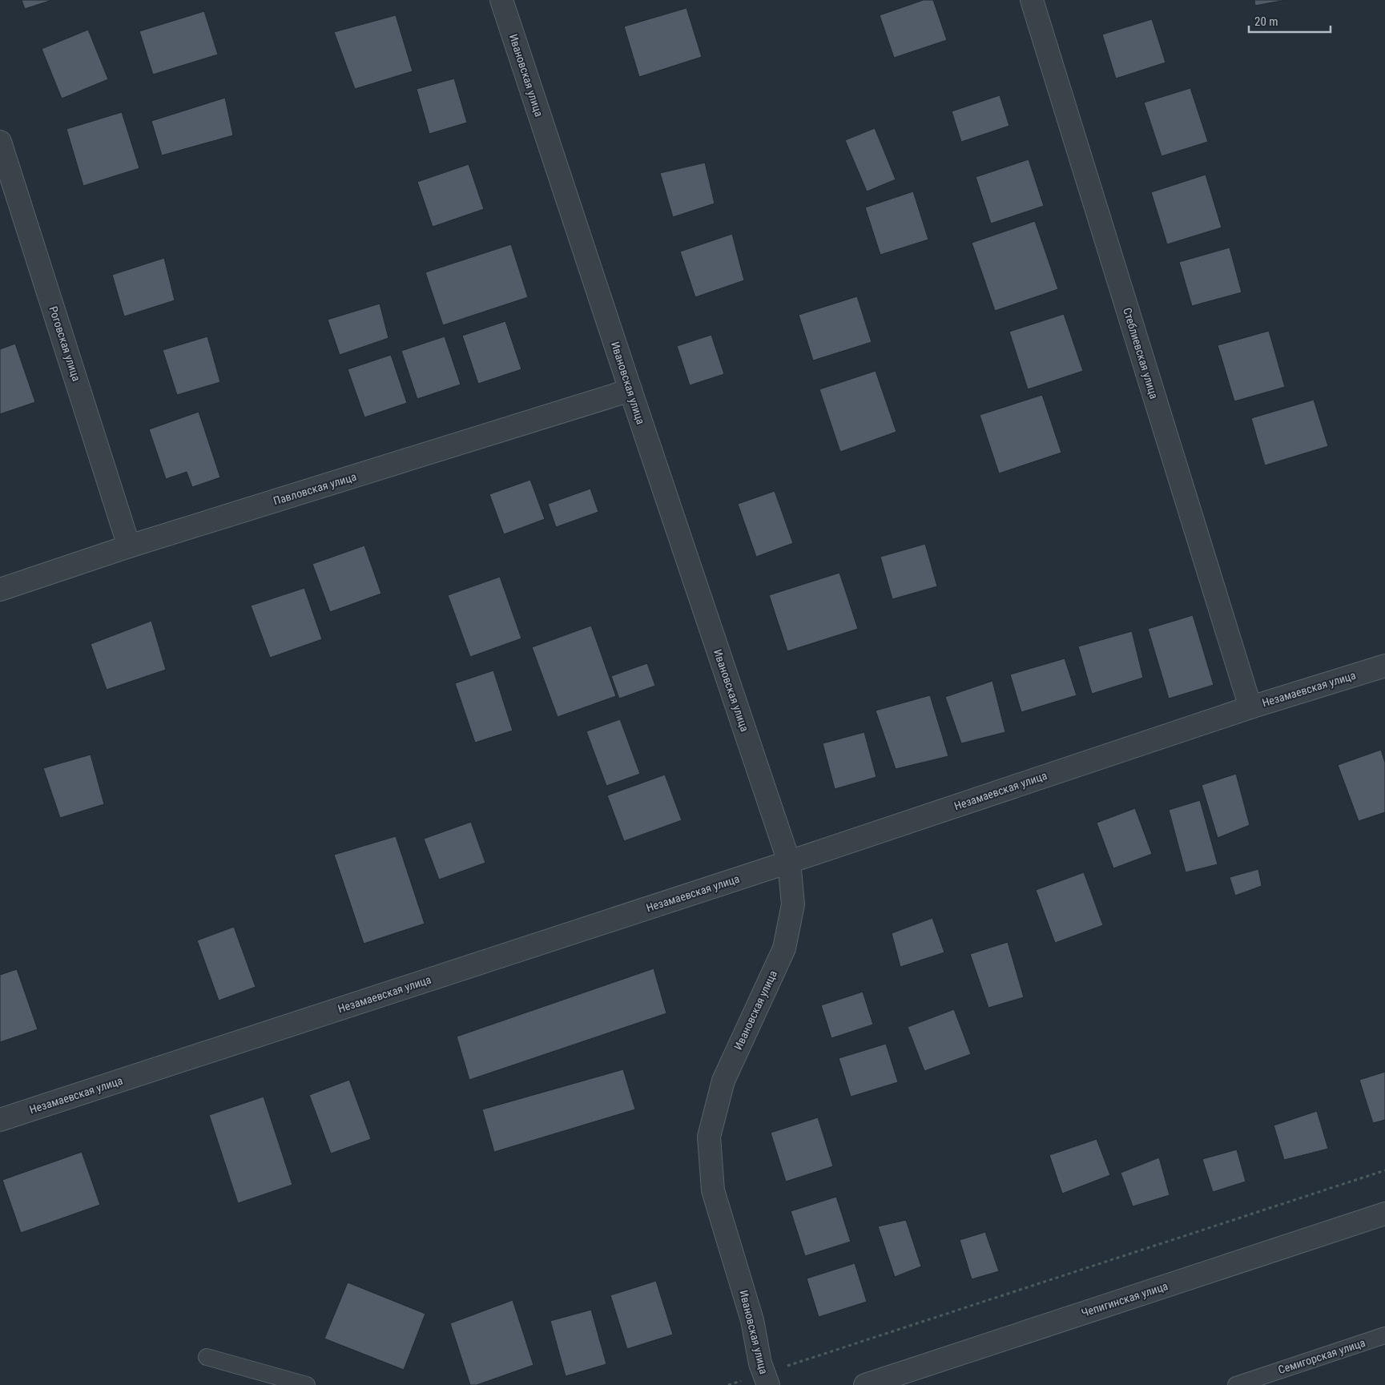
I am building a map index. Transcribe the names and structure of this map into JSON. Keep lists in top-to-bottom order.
{
  "streets": {
    "street": [
      "Ивановская улица",
      "Роговская улица",
      "Стеблиевская улица",
      "Павловская улица",
      "Незамаевская улица",
      "Чепигинская улица"
    ],
    "lane": ["Семигорская улица"]
  },
  "crossings": [
    ["Ивановская улица", "Павловская улица"],
    ["Ивановская улица", "Незамаевская улица"],
    ["Роговская улица", "Павловская улица"],
    ["Стеблиевская улица", "Незамаевская улица"]
  ],
  "scale_bar": "20 m"
}
